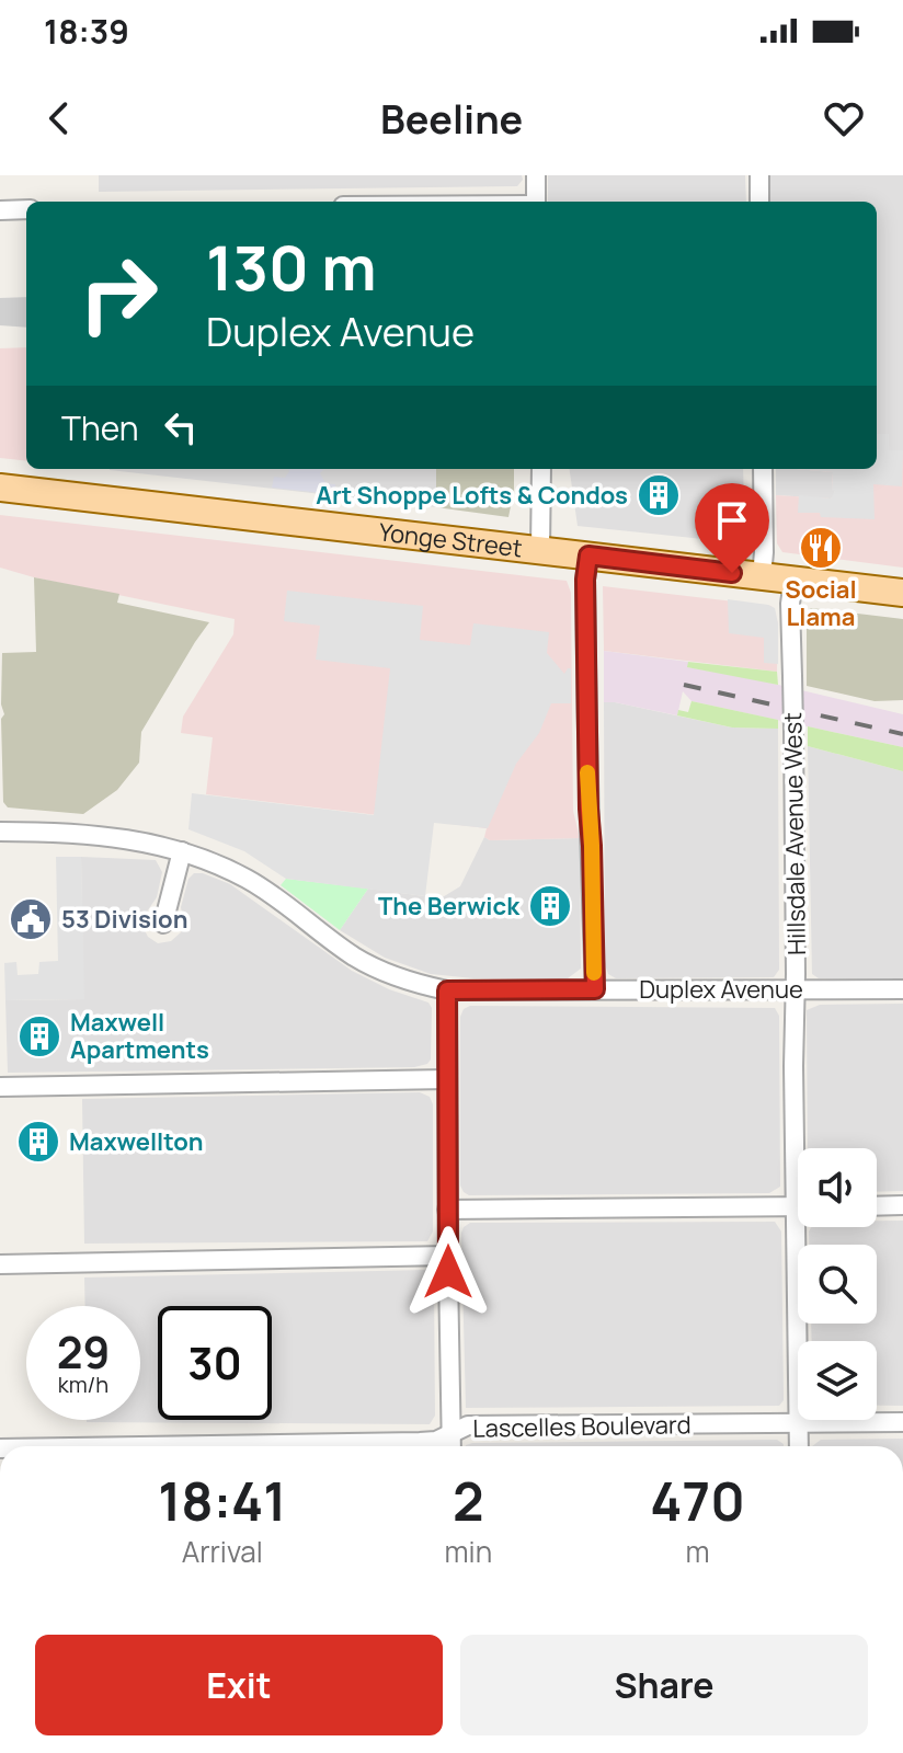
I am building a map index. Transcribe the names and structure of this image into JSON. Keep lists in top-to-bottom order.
{
  "streets": {
    "main road": ["Yonge Street"],
    "street": ["Hillsdale Avenue West", "Duplex Avenue", "Lascelles Boulevard"]
  },
  "crossings": [
    ["Yonge Street", "Hillsdale Avenue West"],
    ["Hillsdale Avenue West", "Duplex Avenue"],
    ["Hillsdale Avenue West", "Lascelles Boulevard"]
  ],
  "places": {
    "building": [
      "Art Shoppe Lofts & Condos",
      "The Berwick",
      "Maxwell Apartments",
      "Maxwellton"
    ],
    "restaurant": ["Social Llama"],
    "public building": ["53 Division"]
  },
  "page": {
    "status": "18:39",
    "header": "Beeline",
    "turn": ["130 m", "Duplex Avenue"],
    "then": "Then",
    "speed": "29 km/h",
    "limit": "30",
    "eta": [
      "18:41",
      "Arrival",
      "2",
      "min",
      "470",
      "m"
    ],
    "buttons": ["Exit", "Share"]
  }
}
